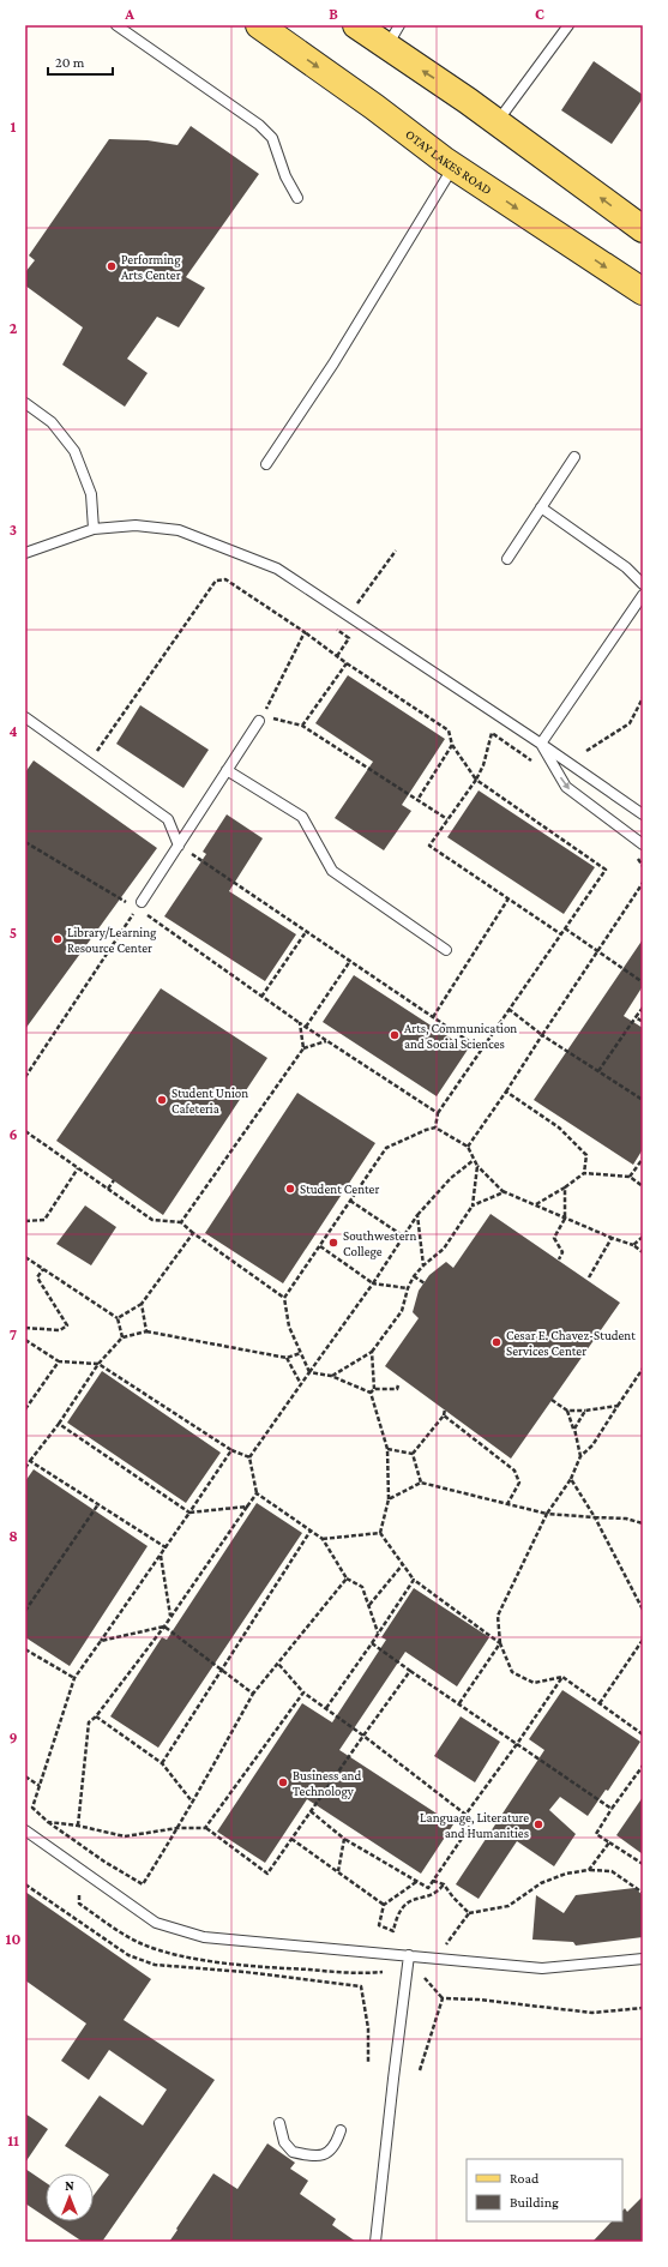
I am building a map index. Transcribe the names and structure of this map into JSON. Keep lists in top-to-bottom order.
{
  "streets": {
    "main road": ["OTAY LAKES ROAD"]
  },
  "places": [
    "Performing Arts Center",
    "Library/Learning Resource Center",
    "Arts, Communication and Social Sciences",
    "Student Union Cafeteria",
    "Student Center",
    "Southwestern College",
    "Cesar E. Chavez-Student Services Center",
    "Business and Technology",
    "Language, Literature and Humanities"
  ],
  "legend": ["Road", "Building"],
  "scale_bar": "20 m",
  "north": "top",
  "grid": {
    "columns": ["A", "B", "C"],
    "rows": [
      "1",
      "2",
      "3",
      "4",
      "5",
      "6",
      "7",
      "8",
      "9",
      "10",
      "11"
    ]
  }
}
